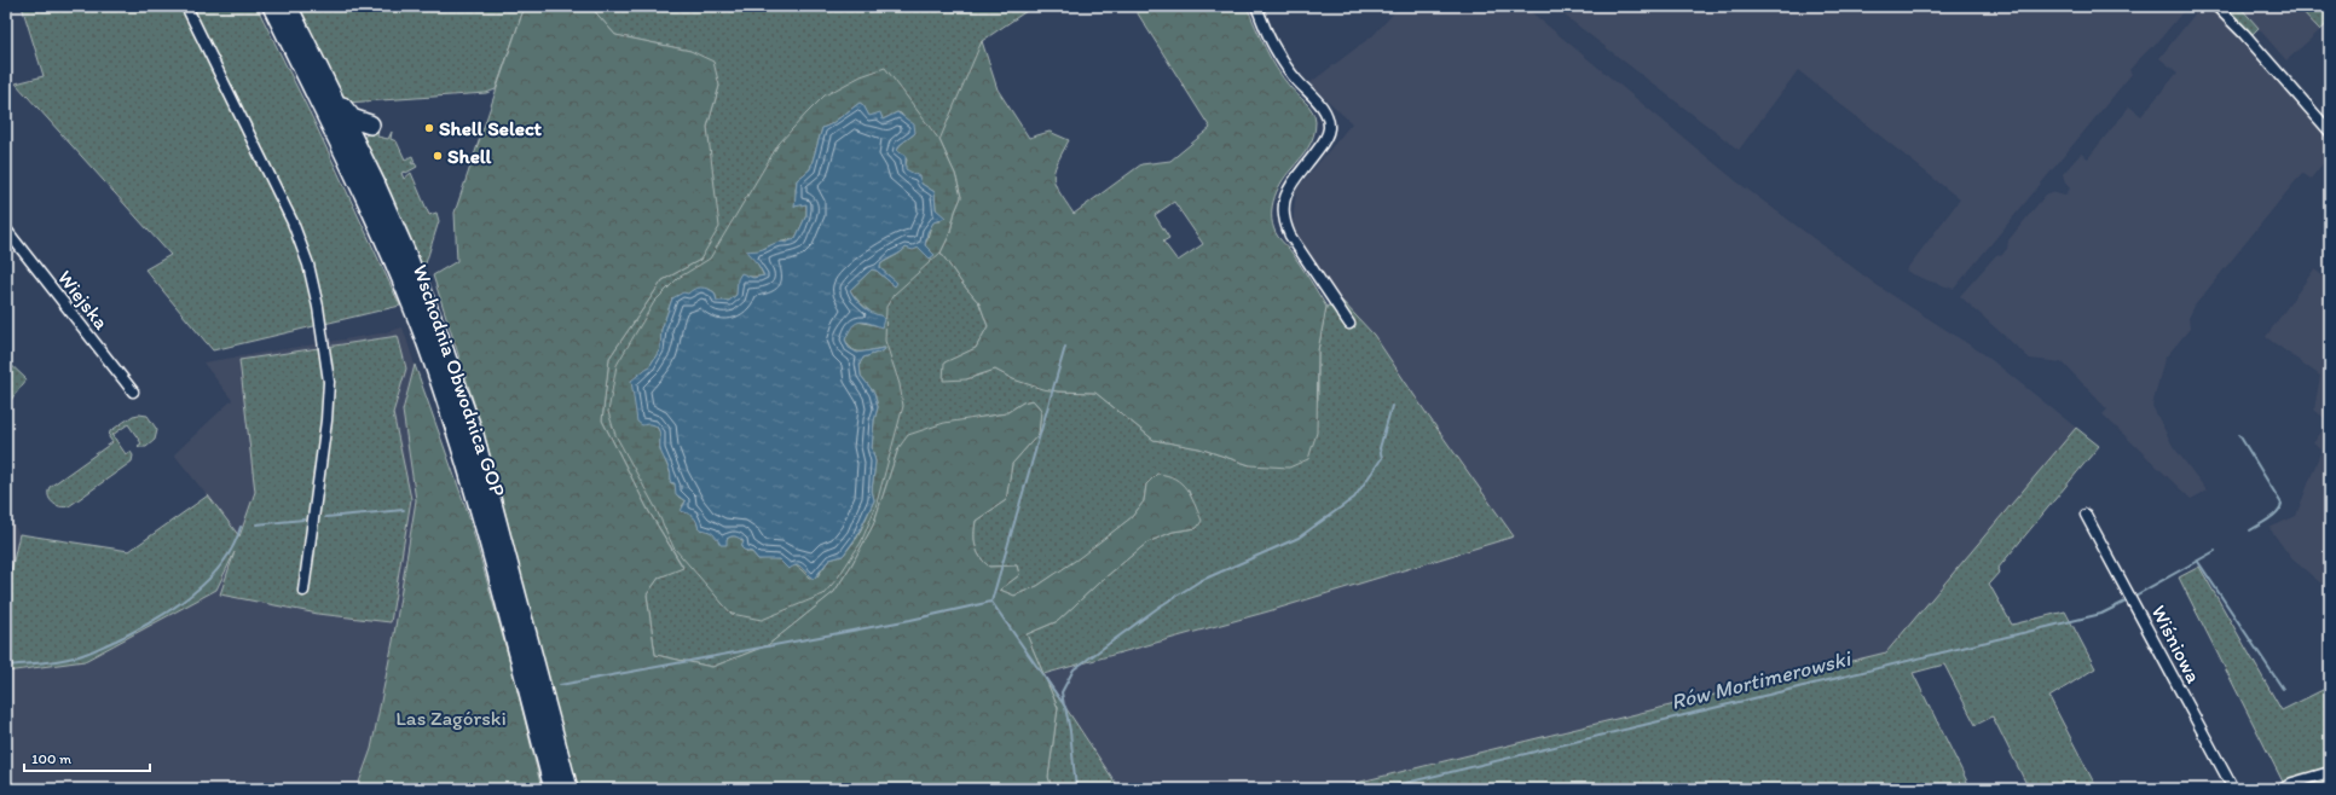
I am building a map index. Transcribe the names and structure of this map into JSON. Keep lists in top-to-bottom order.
{
  "streets": {
    "highway": ["Wschodnia Obwodnica GOP"],
    "street": ["Wiejska", "Wiśniowa"]
  },
  "water": ["Rów Mortimerowski"],
  "parks": ["Las Zagórski"],
  "places": ["Shell Select", "Shell"],
  "scale_bar": "100 m"
}
